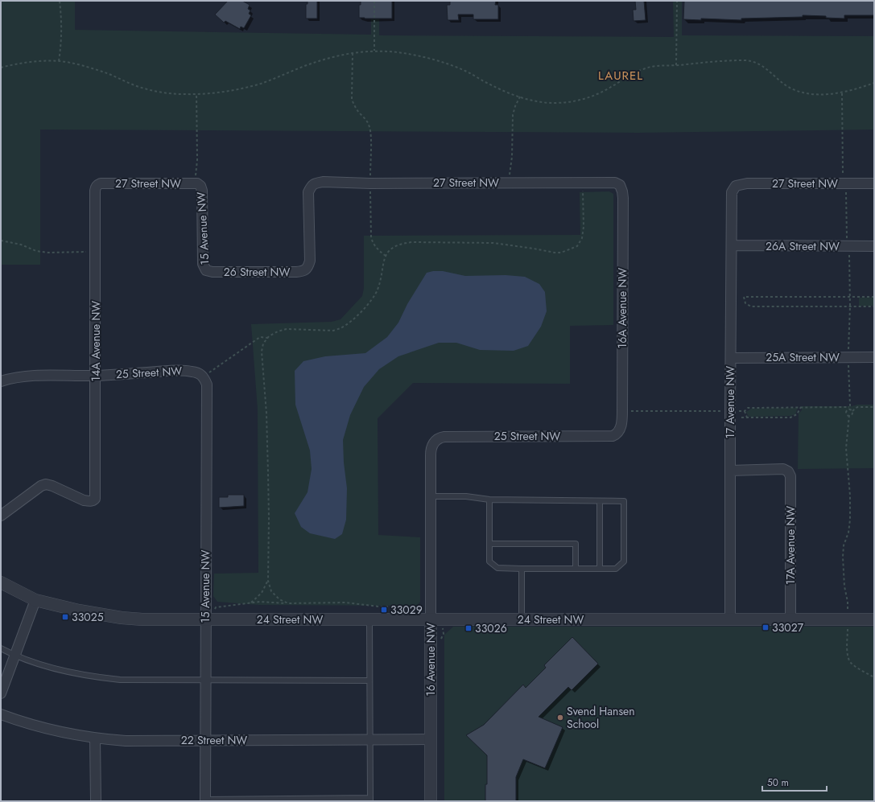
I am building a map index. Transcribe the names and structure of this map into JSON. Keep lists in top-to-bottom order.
{
  "streets": {
    "street": [
      "27 Street NW",
      "15 Avenue NW",
      "26A Street NW",
      "26 Street NW",
      "16A Avenue NW",
      "14A Avenue NW",
      "25A Street NW",
      "25 Street NW",
      "17 Avenue NW",
      "17A Avenue NW",
      "24 Street NW",
      "16 Avenue NW",
      "22 Street NW"
    ]
  },
  "crossings": [
    ["27 Street NW", "15 Avenue NW"],
    ["27 Street NW", "26 Street NW"],
    ["27 Street NW", "16A Avenue NW"],
    ["27 Street NW", "14A Avenue NW"],
    ["27 Street NW", "17 Avenue NW"],
    ["15 Avenue NW", "26 Street NW"],
    ["15 Avenue NW", "25 Street NW"],
    ["15 Avenue NW", "24 Street NW"],
    ["15 Avenue NW", "22 Street NW"],
    ["26A Street NW", "17 Avenue NW"],
    ["16A Avenue NW", "25 Street NW"],
    ["14A Avenue NW", "25 Street NW"],
    ["25A Street NW", "17 Avenue NW"],
    ["25 Street NW", "16 Avenue NW"],
    ["17 Avenue NW", "17A Avenue NW"],
    ["17 Avenue NW", "24 Street NW"],
    ["17A Avenue NW", "24 Street NW"],
    ["24 Street NW", "16 Avenue NW"],
    ["16 Avenue NW", "22 Street NW"]
  ],
  "districts": ["LAUREL"],
  "places": {
    "transit": [
      "33029",
      "33025",
      "33027",
      "33026"
    ],
    "other": ["Svend Hansen School"]
  },
  "scale_bar": "50 m"
}
